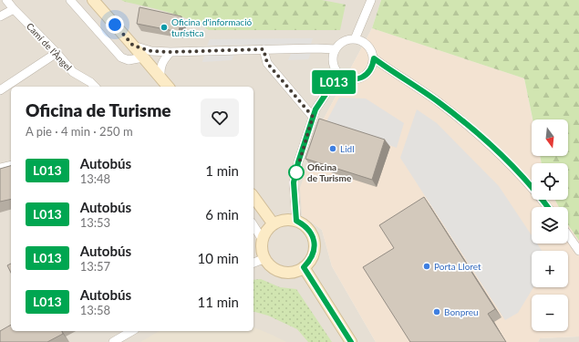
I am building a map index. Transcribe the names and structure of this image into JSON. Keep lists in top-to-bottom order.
{
  "streets": {
    "street": ["Camí de l'Àngel"]
  },
  "places": [
    "Oficina d'informació turística",
    "Lidl",
    "Oficina de Turisme",
    "Porta Lloret",
    "Bonpreu"
  ],
  "lines": ["bus line L013"],
  "north": "bottom",
  "page": {
    "on_map": "L013",
    "heading": ["Oficina de Turisme", "A pie · 4 min · 250 m"],
    "map_buttons": ["+", "−"],
    "list": [
      {
        "mark": "L013",
        "name": "Autobús",
        "note": "13:48",
        "value": "1 min"
      },
      {
        "mark": "L013",
        "name": "Autobús",
        "note": "13:53",
        "value": "6 min"
      },
      {
        "mark": "L013",
        "name": "Autobús",
        "note": "13:57",
        "value": "10 min"
      },
      {
        "mark": "L013",
        "name": "Autobús",
        "note": "13:58",
        "value": "11 min"
      }
    ]
  }
}
